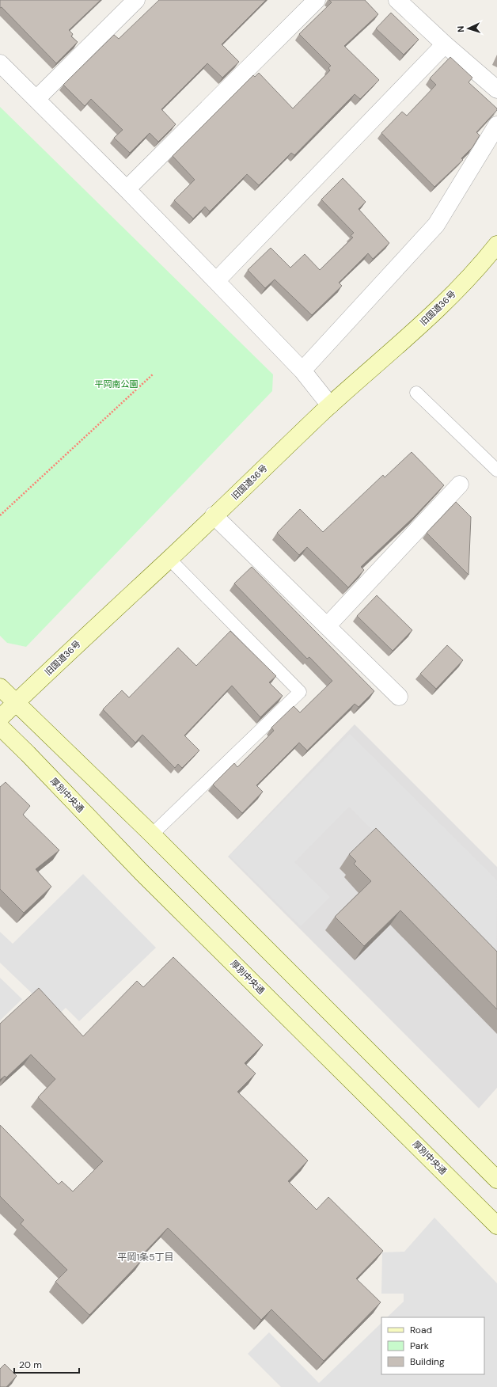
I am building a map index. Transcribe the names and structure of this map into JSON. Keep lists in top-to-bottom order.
{
  "streets": {
    "main road": ["旧国道36号", "厚別中央通"]
  },
  "districts": ["平岡1条5丁目"],
  "parks": ["平岡南公園"],
  "legend": ["Road", "Park", "Building"],
  "scale_bar": "20 m",
  "north": "left"
}
